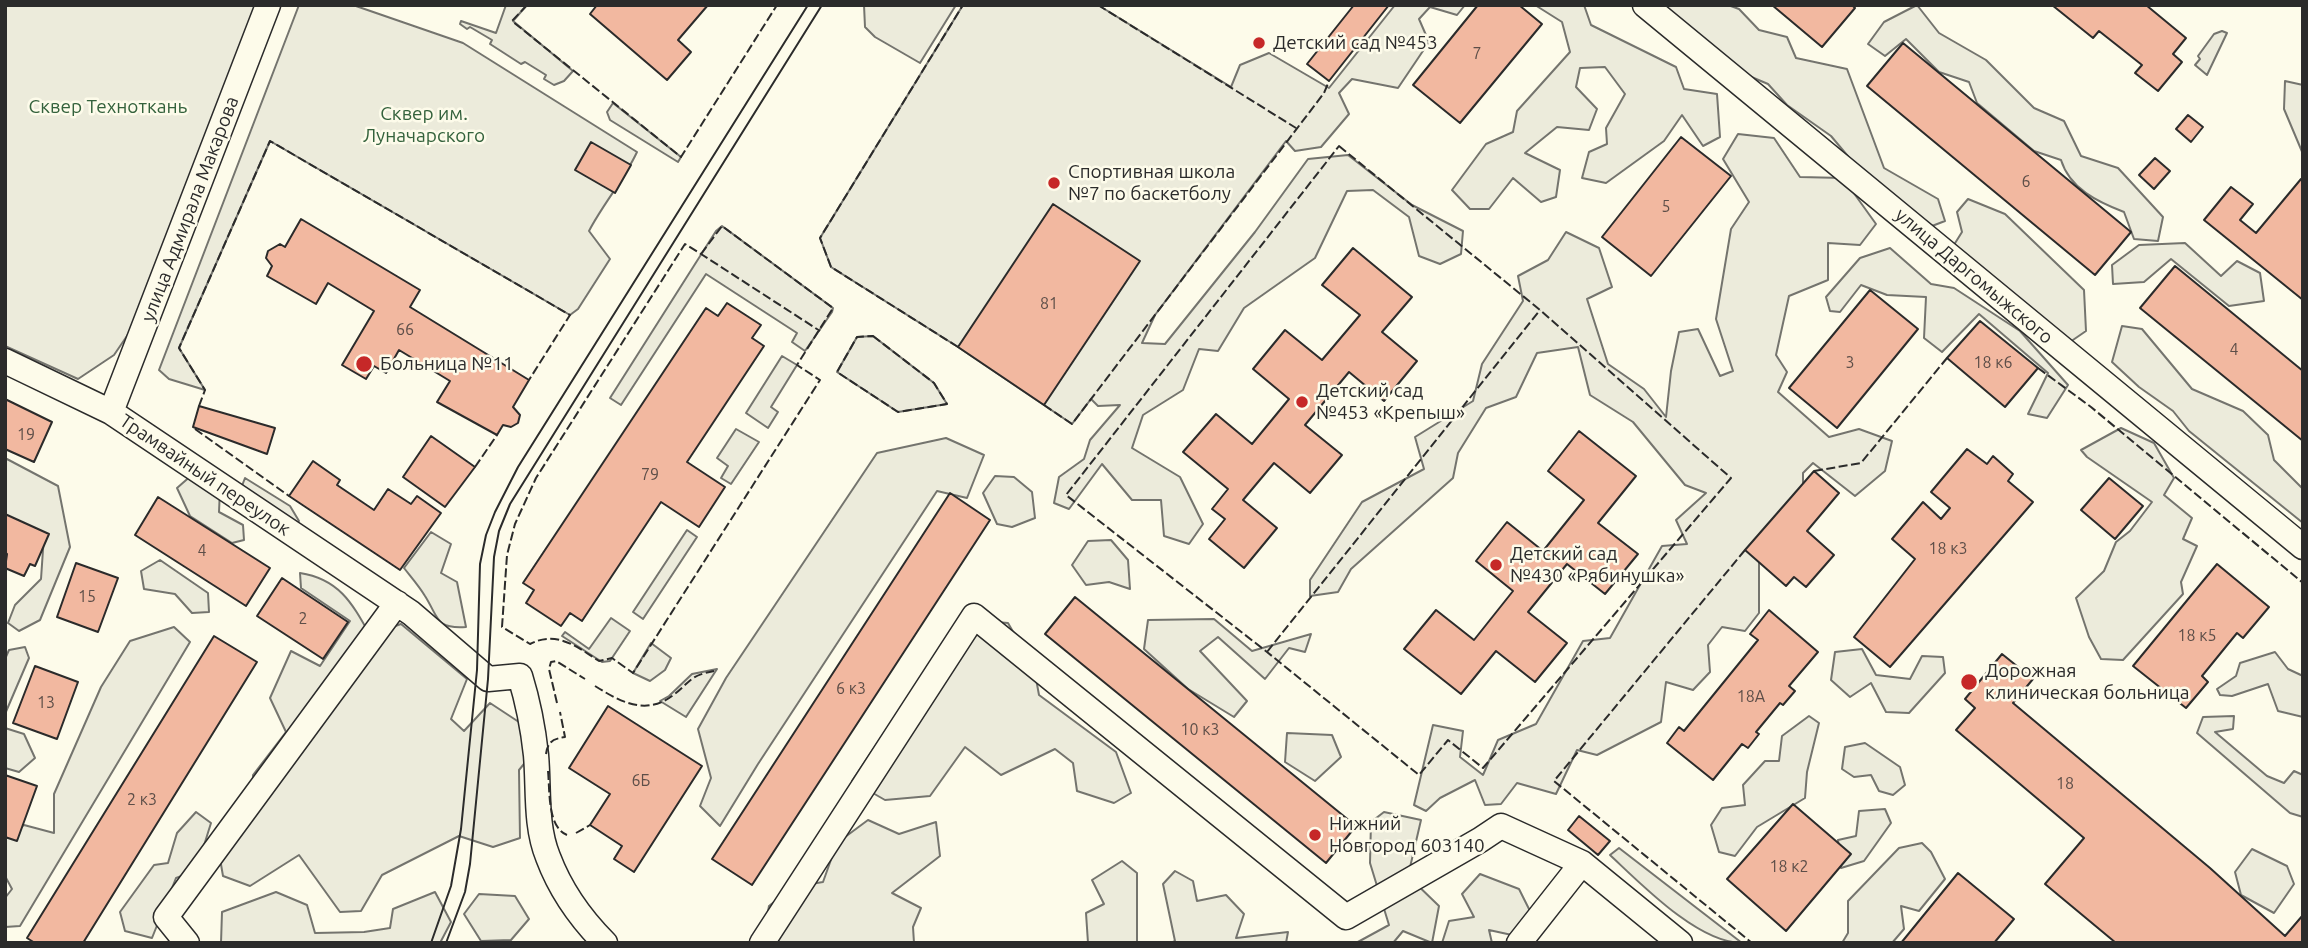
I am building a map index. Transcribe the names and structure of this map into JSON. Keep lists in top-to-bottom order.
{
  "streets": {
    "street": ["улица Адмирала Макарова", "улица Даргомыжского", "Трамвайный переулок"]
  },
  "crossings": [
    ["улица Адмирала Макарова", "Трамвайный переулок"]
  ],
  "parks": ["Сквер Техноткань", "Сквер им. Луначарского"],
  "places": [
    "Детский сад №453",
    "Спортивная школа №7 по баскетболу",
    "Больница №11",
    "Детский сад №453 «Крепыш»",
    "Детский сад №430 «Рябинушка»",
    "Дорожная клиническая больница",
    "Нижний Новгород 603140"
  ],
  "house_numbers": [
    "7",
    "6",
    "5",
    "81",
    "66",
    "4",
    "3",
    "18 к6",
    "19",
    "79",
    "18 к3",
    "4",
    "15",
    "2",
    "18 к5",
    "6 к3",
    "18А",
    "13",
    "10 к3",
    "6Б",
    "18",
    "2 к3",
    "18 к2"
  ]
}
